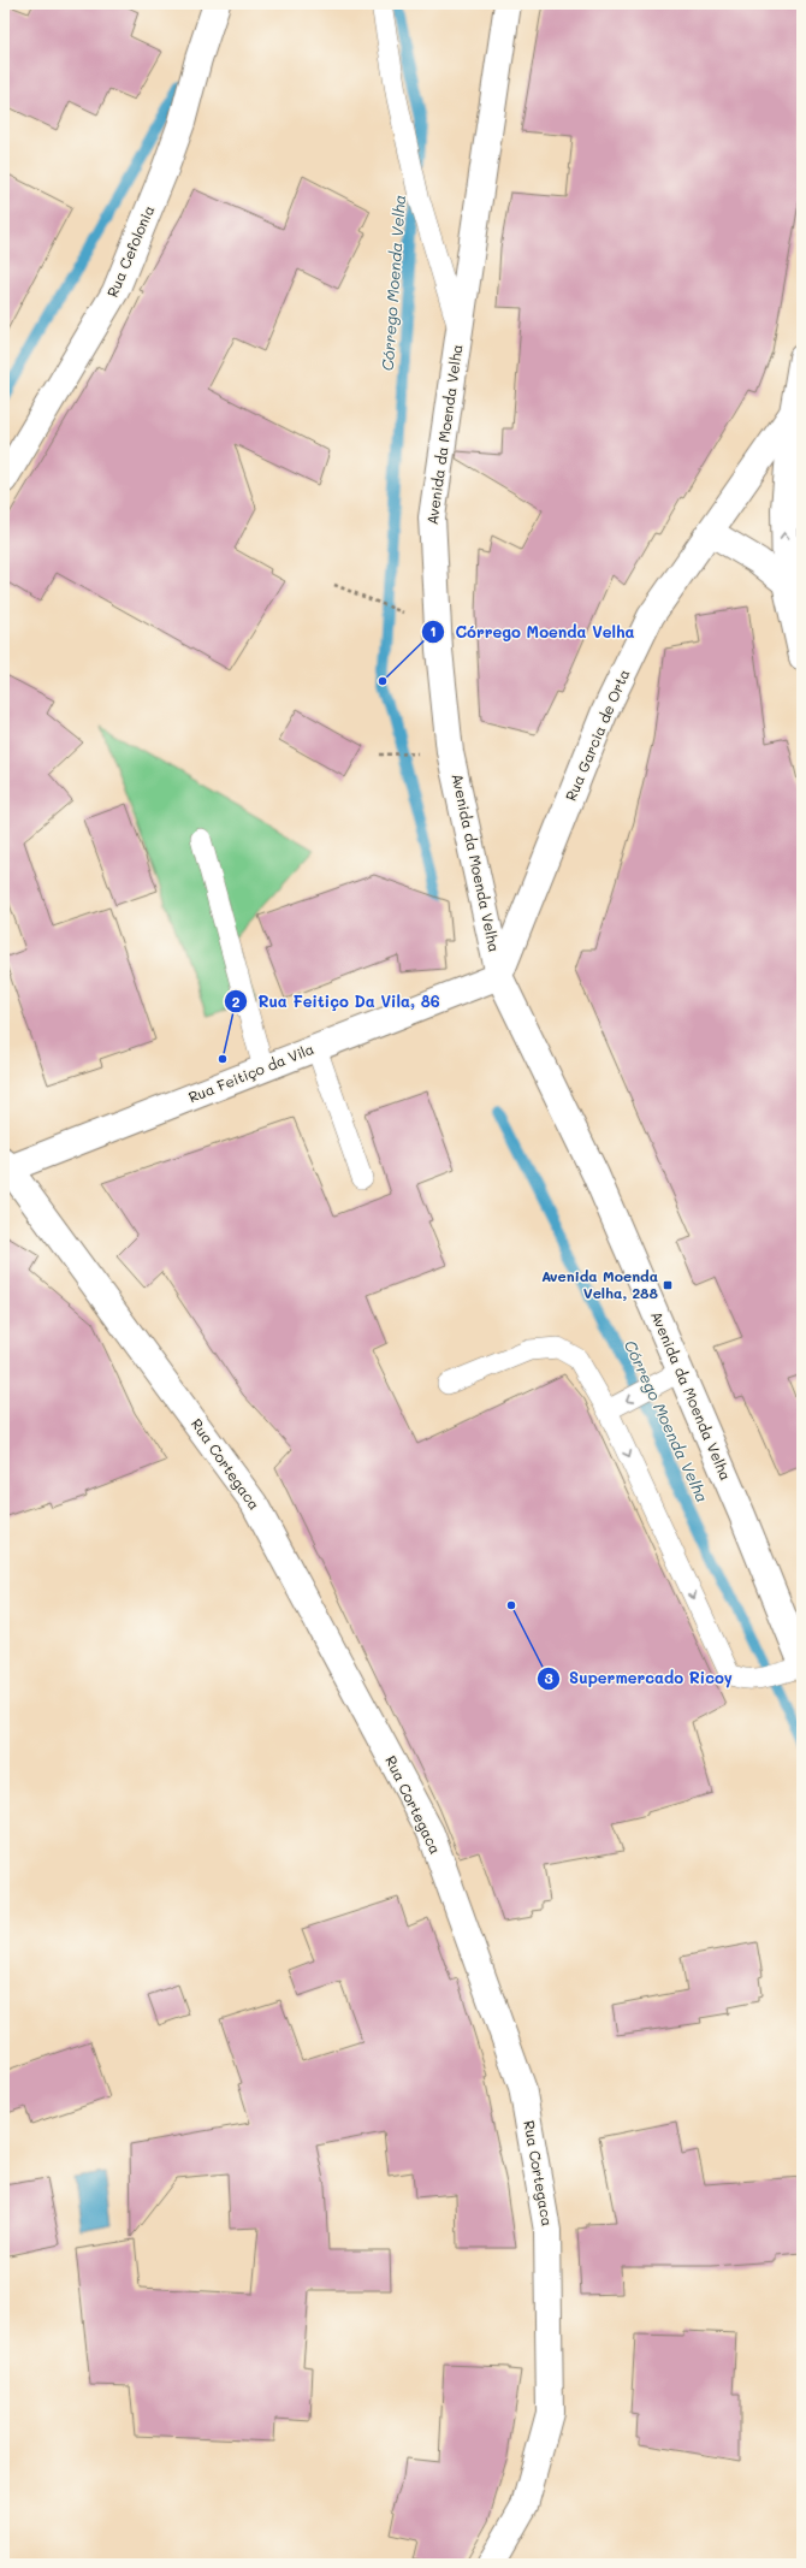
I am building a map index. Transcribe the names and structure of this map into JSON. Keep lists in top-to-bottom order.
{
  "streets": {
    "street": [
      "Rua Cefolonia",
      "Avenida da Moenda Velha",
      "Rua Garcia de Orta",
      "Rua Feitiço da Vila",
      "Rua Cortegaca"
    ]
  },
  "crossings": [
    ["Avenida da Moenda Velha", "Rua Garcia de Orta"],
    ["Avenida da Moenda Velha", "Rua Feitiço da Vila"],
    ["Rua Garcia de Orta", "Rua Feitiço da Vila"],
    ["Rua Feitiço da Vila", "Rua Cortegaca"]
  ],
  "water": ["Córrego Moenda Velha"],
  "places": {
    "other": ["Córrego Moenda Velha", "Rua Feitiço Da Vila, 86", "Supermercado Ricoy"],
    "transit": ["Avenida Moenda Velha, 288"]
  }
}
